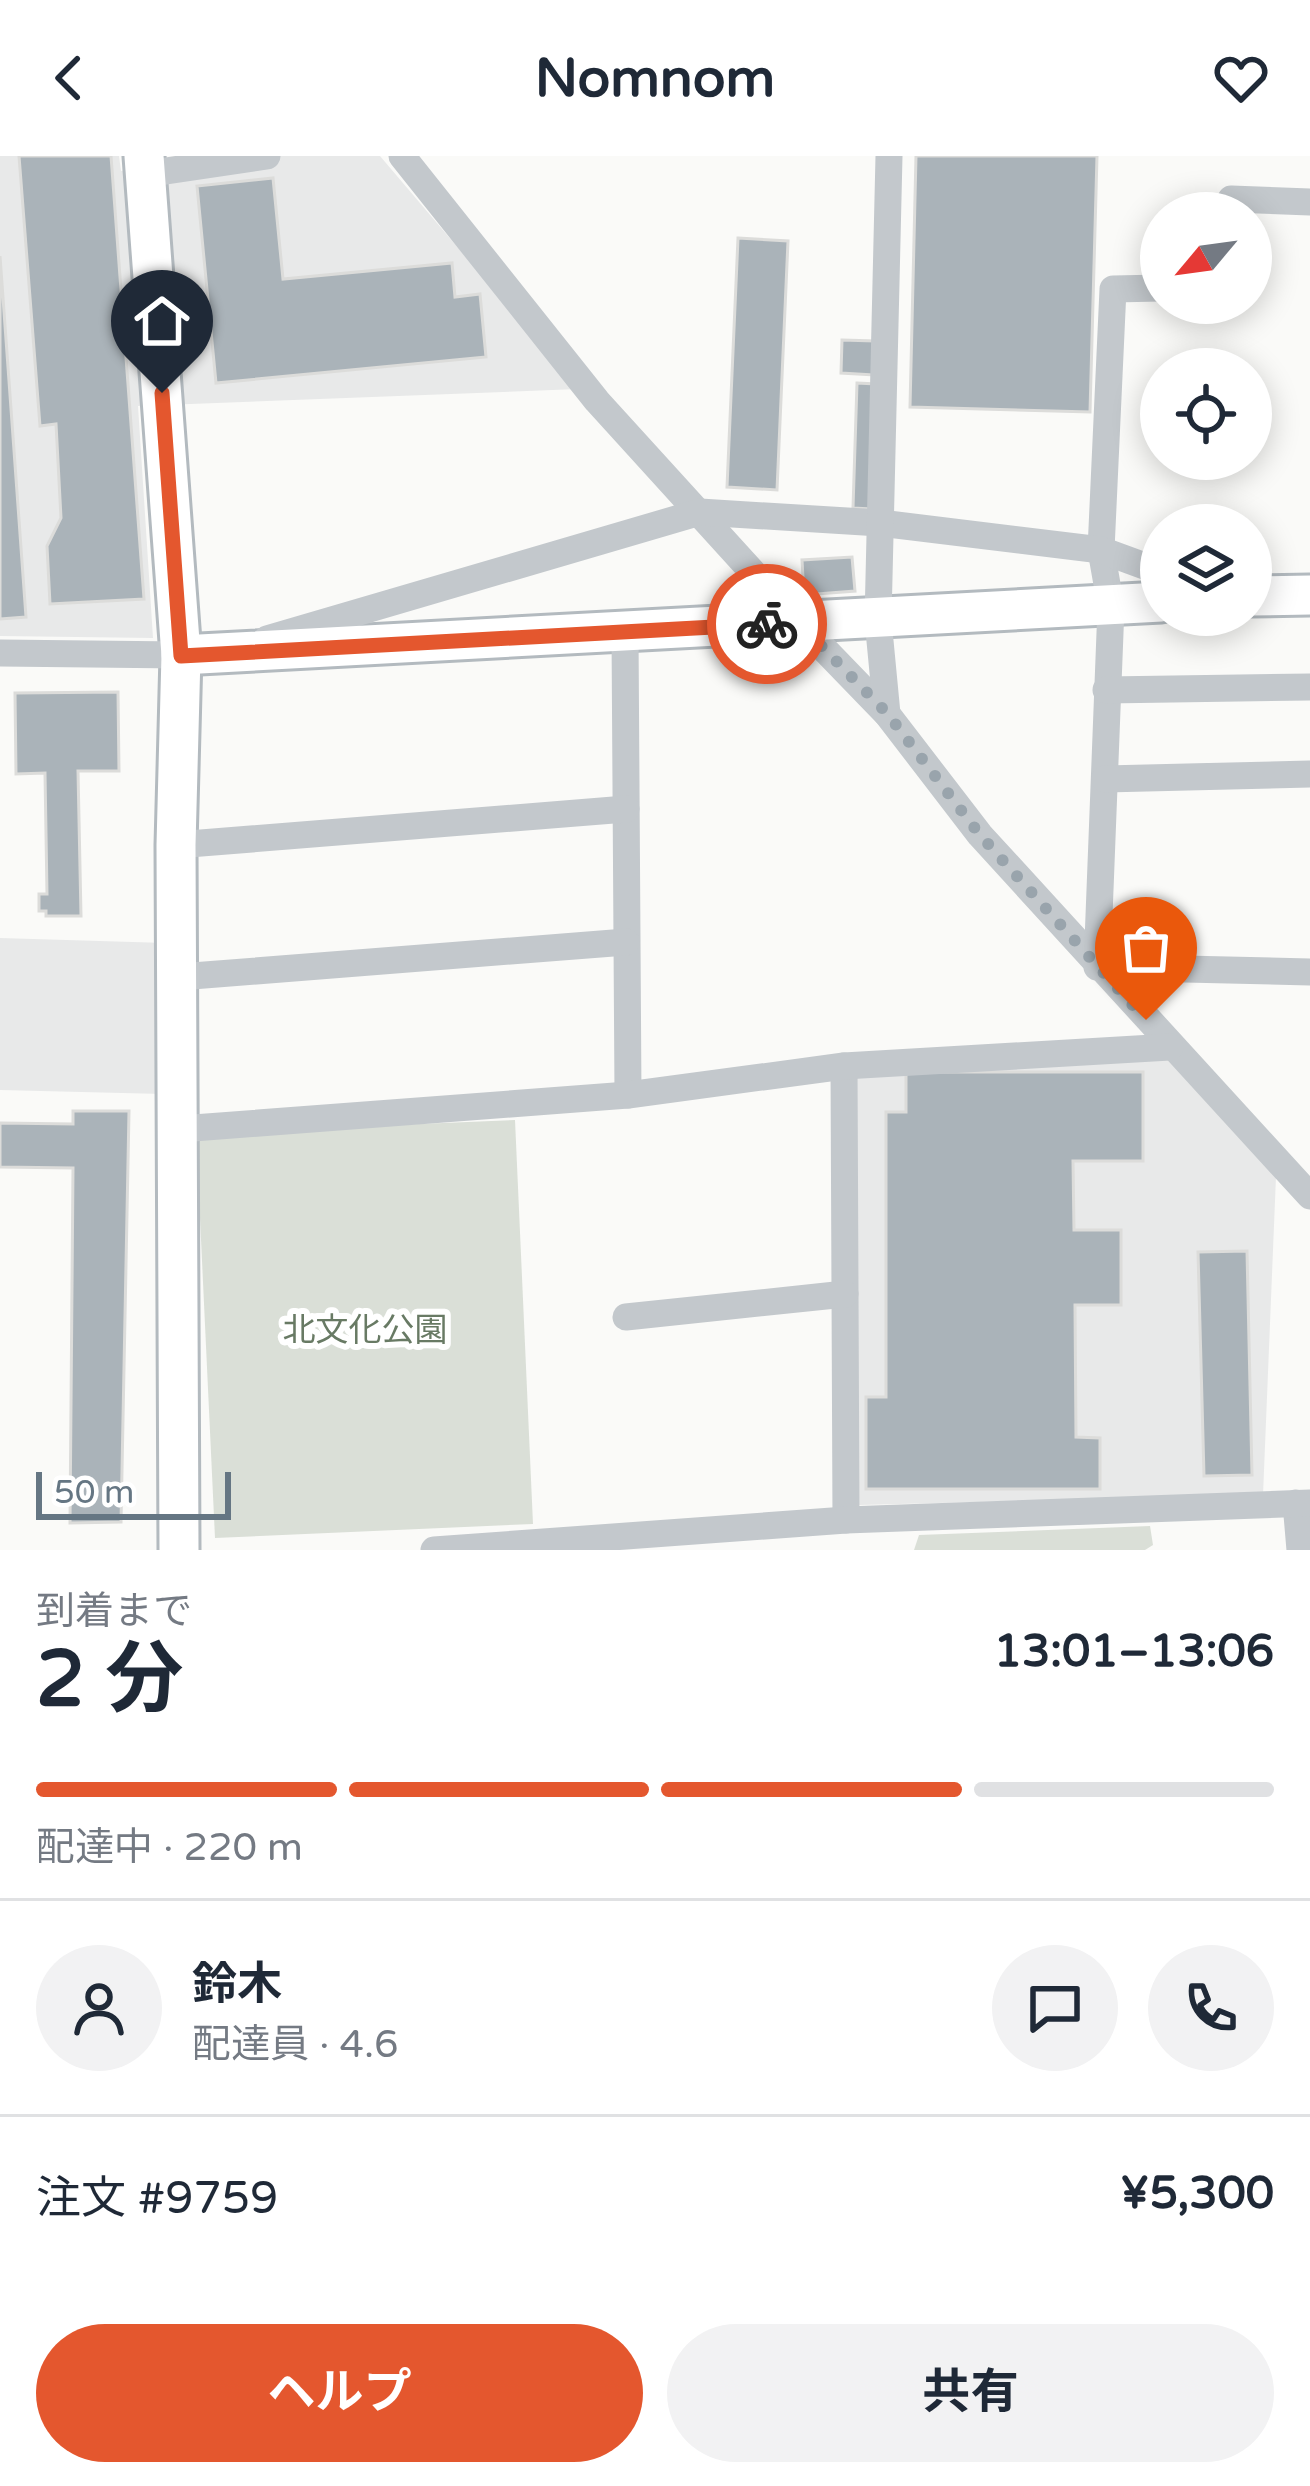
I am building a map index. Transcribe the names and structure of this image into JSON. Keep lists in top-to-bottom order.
{
  "parks": ["北文化公園"],
  "scale_bar": "50 m",
  "north": "bottom left",
  "page": {
    "header": "Nomnom",
    "scale": "50 m",
    "heading": ["2 分", "到着まで", "13:01–13:06"],
    "panel": [
      "鈴木",
      "配達員 · 4.6",
      "注文 #9759",
      "¥5,300"
    ],
    "bar": "配達中 · 220 m",
    "buttons": ["ヘルプ", "共有"]
  }
}
